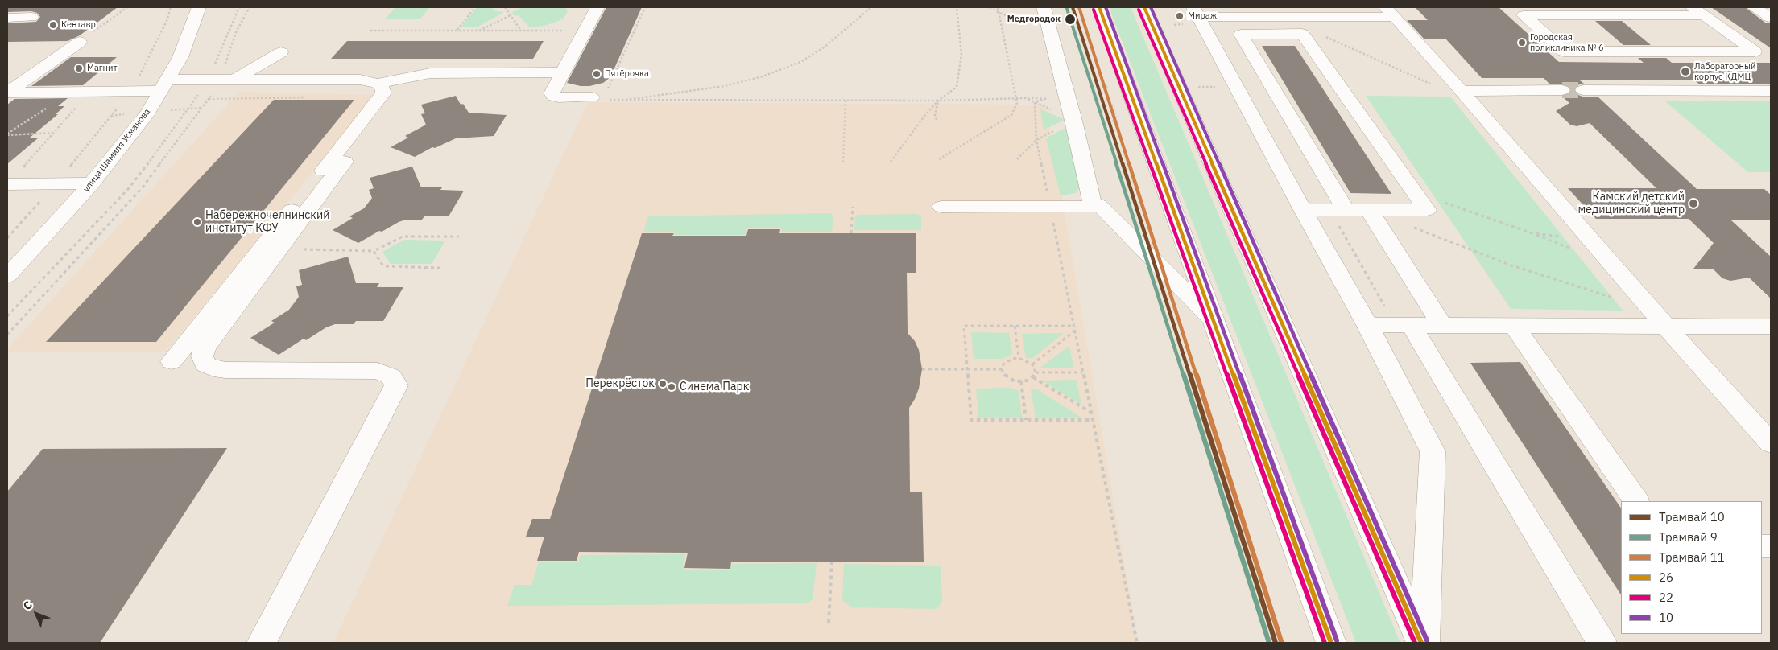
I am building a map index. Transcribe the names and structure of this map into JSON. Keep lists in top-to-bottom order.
{
  "streets": {
    "street": ["улица Шамиля Усманова"]
  },
  "places": [
    "Мираж",
    "Медгородок",
    "Кентавр",
    "Городская поликлиника № 6",
    "Магнит",
    "Лабораторный корпус КДМЦ",
    "Пятёрочка",
    "Камский детский медицинский центр",
    "Набережночелнинский институт КФУ",
    "Перекрёсток",
    "Синема Парк"
  ],
  "lines": [
    "tram line 10",
    "tram line 11",
    "transit line 26",
    "transit line 10",
    "tram line 9",
    "transit line 22"
  ],
  "legend": [
    "Трамвай 10",
    "Трамвай 9",
    "Трамвай 11",
    "26",
    "22",
    "10"
  ],
  "north": "top left"
}
